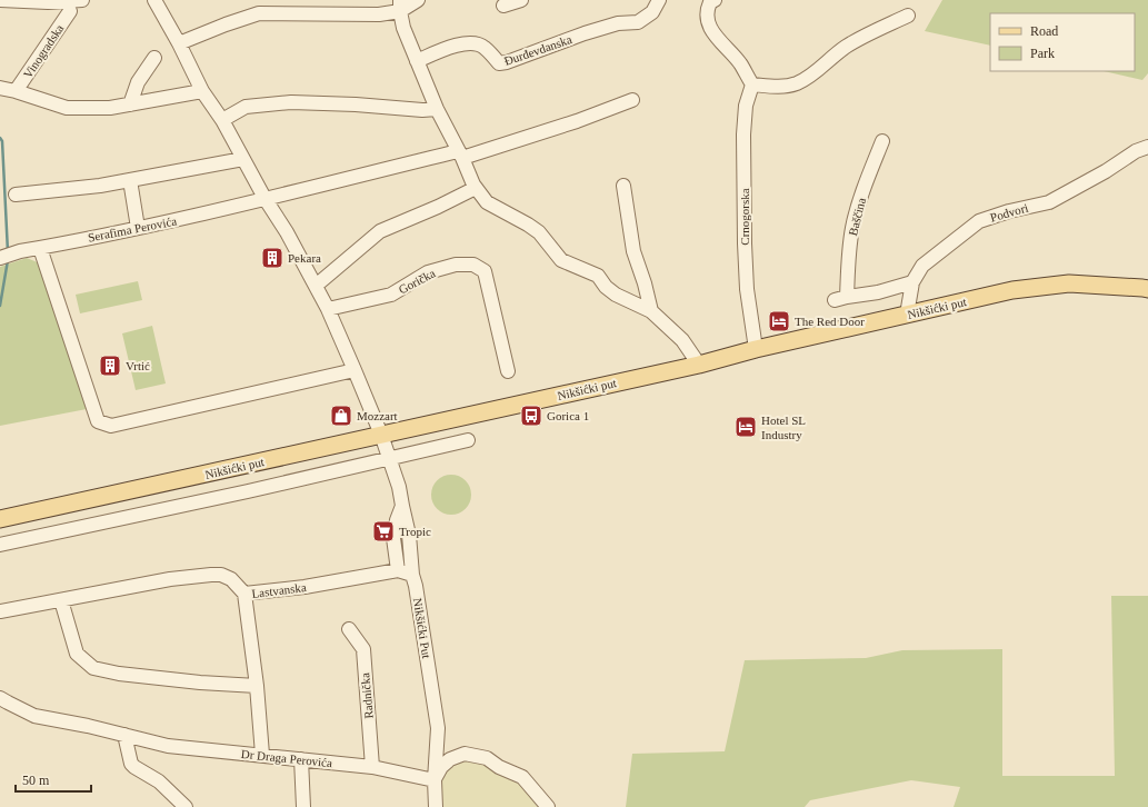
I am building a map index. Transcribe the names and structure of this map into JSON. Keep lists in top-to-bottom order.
{
  "streets": {
    "main road": ["Nikšićki put"],
    "street": [
      "Đurđevdanska",
      "Vinogradska",
      "Podvori",
      "Crnogorska",
      "Baščina",
      "Serafima Perovića",
      "Gorička",
      "Lastvanska",
      "Nikšićki Put",
      "Radnička",
      "Dr Draga Perovića"
    ]
  },
  "crossings": [
    ["Podvori", "Baščina"],
    ["Podvori", "Nikšićki put"],
    ["Crnogorska", "Nikšićki put"],
    ["Nikšićki Put", "Dr Draga Perovića"],
    ["Radnička", "Dr Draga Perovića"]
  ],
  "places": {
    "building": ["Pekara", "Vrtić"],
    "hotel": ["The Red Door", "Hotel SL Industry"],
    "shop": ["Mozzart"],
    "bus stop": ["Gorica 1"],
    "supermarket": ["Tropic"]
  },
  "legend": ["Road", "Park"],
  "scale_bar": "50 m"
}
